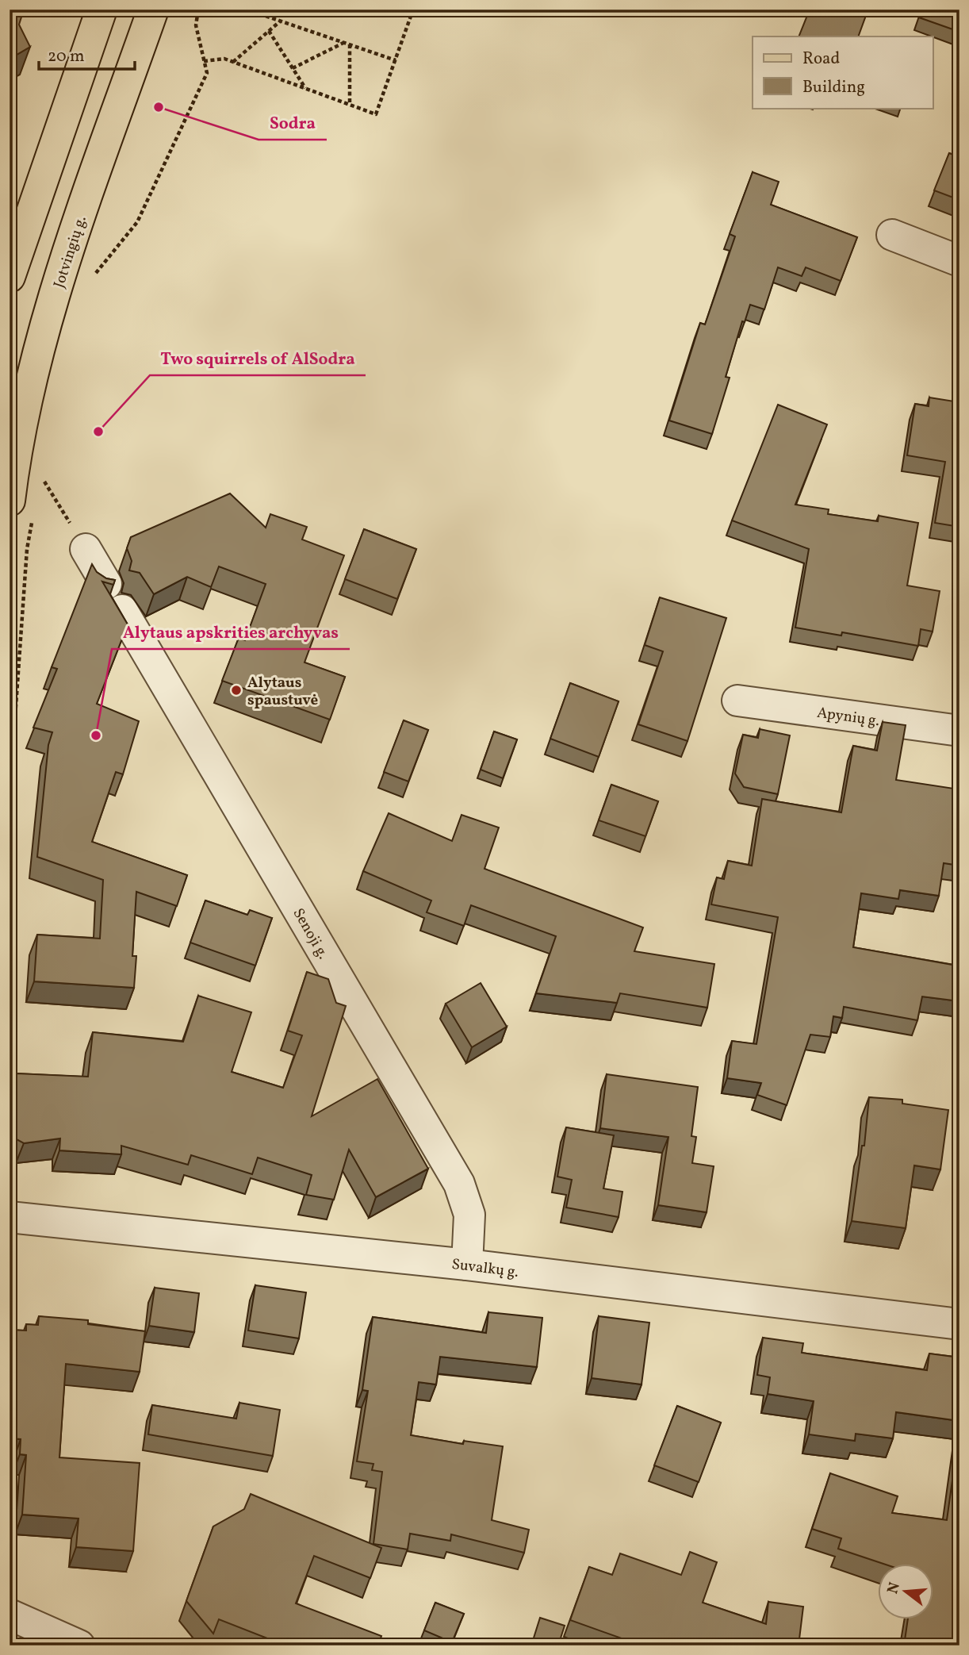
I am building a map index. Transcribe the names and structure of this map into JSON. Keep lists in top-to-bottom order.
{
  "streets": {
    "main road": ["Jotvingių g."],
    "street": ["Apynių g.", "Senoji g.", "Suvalkų g."]
  },
  "crossings": [
    ["Senoji g.", "Suvalkų g."]
  ],
  "places": [
    "Sodra",
    "Two squirrels of AlSodra",
    "Alytaus spaustuvė",
    "Alytaus apskrities archyvas"
  ],
  "legend": ["Road", "Building"],
  "scale_bar": "20 m",
  "north": "left"
}
